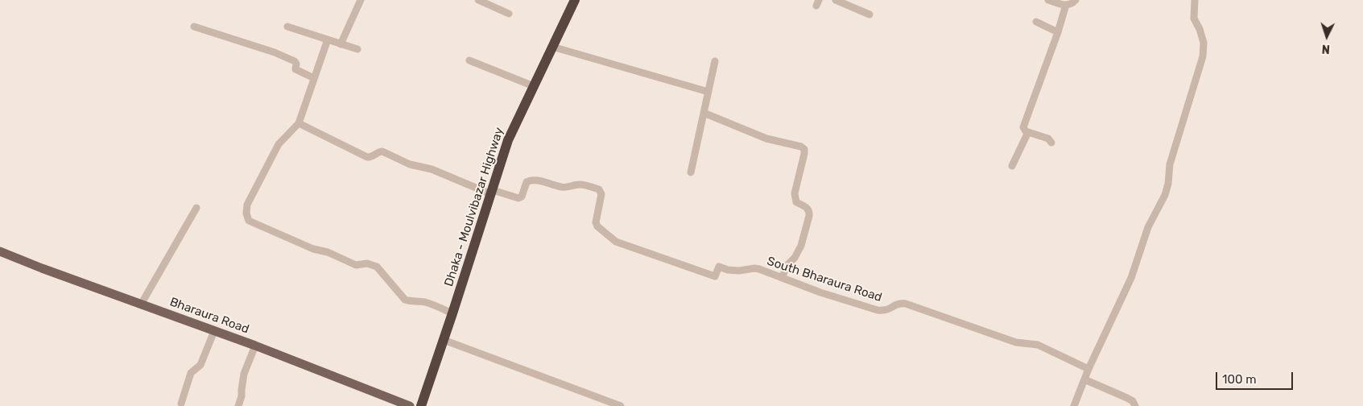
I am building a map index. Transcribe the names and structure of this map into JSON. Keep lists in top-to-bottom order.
{
  "streets": {
    "highway": ["Dhaka - Moulvibazar Highway"],
    "main road": ["Bharaura Road"],
    "street": ["South Bharaura Road"]
  },
  "crossings": [
    ["Dhaka - Moulvibazar Highway", "South Bharaura Road"]
  ],
  "scale_bar": "100 m",
  "north": "bottom"
}
